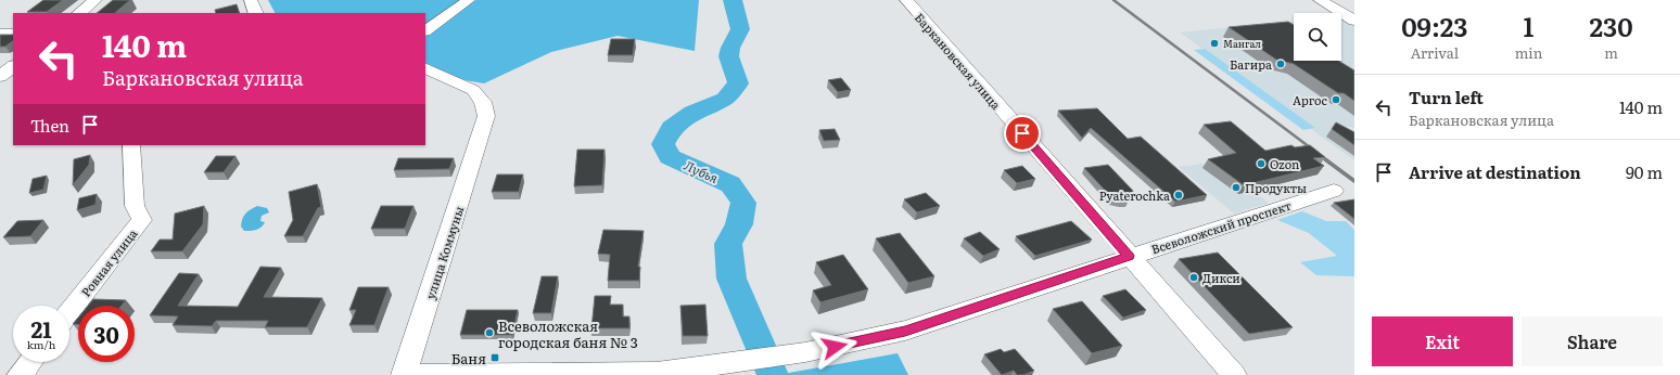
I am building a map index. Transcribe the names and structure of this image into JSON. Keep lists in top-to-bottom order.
{
  "streets": {
    "street": [
      "Баркановская улица",
      "Всеволожский проспект",
      "улица Коммуны",
      "Ровная улица"
    ]
  },
  "crossings": [
    ["Баркановская улица", "Всеволожский проспект"]
  ],
  "water": ["Лубья"],
  "places": {
    "other": [
      "Мангал",
      "Багира",
      "Аргос",
      "Ozon",
      "Продукты",
      "Pyaterochka",
      "Дикси",
      "Всеволожская городская баня № 3"
    ],
    "transit": ["Баня"]
  },
  "page": {
    "eta": [
      "09:23",
      "Arrival",
      "1",
      "min",
      "230",
      "m"
    ],
    "turn": ["140 m", "Баркановская улица"],
    "list": [
      {
        "name": "Turn left",
        "note": "Баркановская улица",
        "value": "140 m"
      },
      {
        "name": "Arrive at destination",
        "value": "90 m"
      }
    ],
    "then": "Then",
    "speed": "21 km/h",
    "limit": "30",
    "buttons": ["Exit", "Share"]
  }
}
